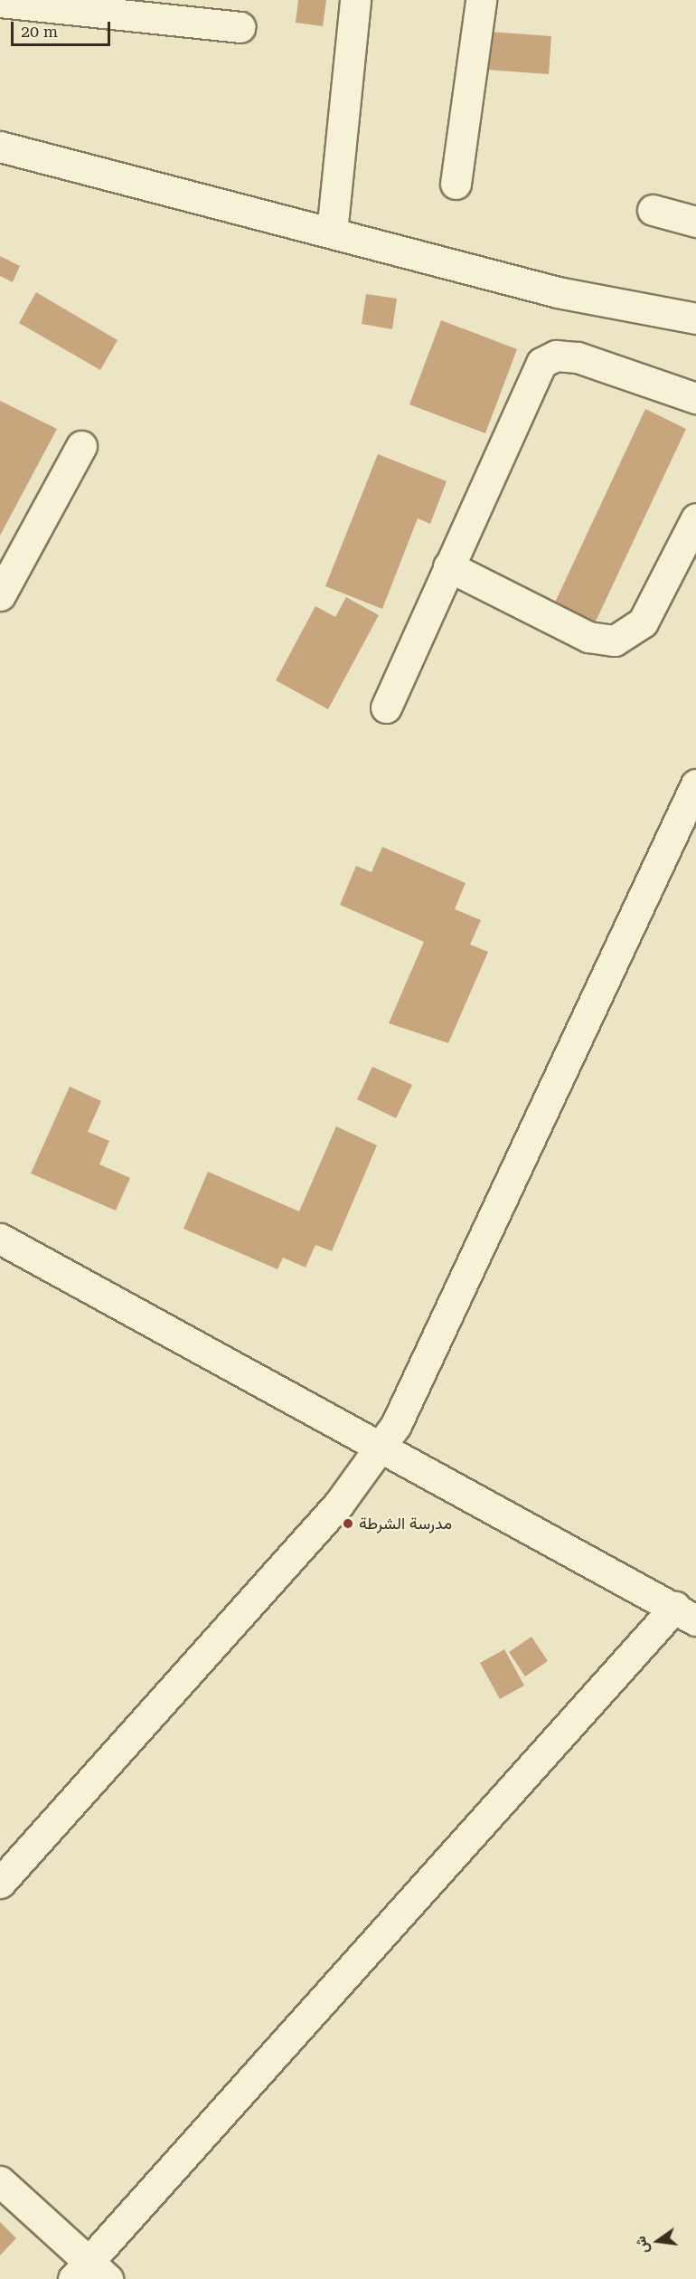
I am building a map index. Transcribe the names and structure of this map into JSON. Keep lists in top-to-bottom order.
{
  "places": ["مدرسة الشرطة"],
  "scale_bar": "20 m",
  "north": "left"
}
